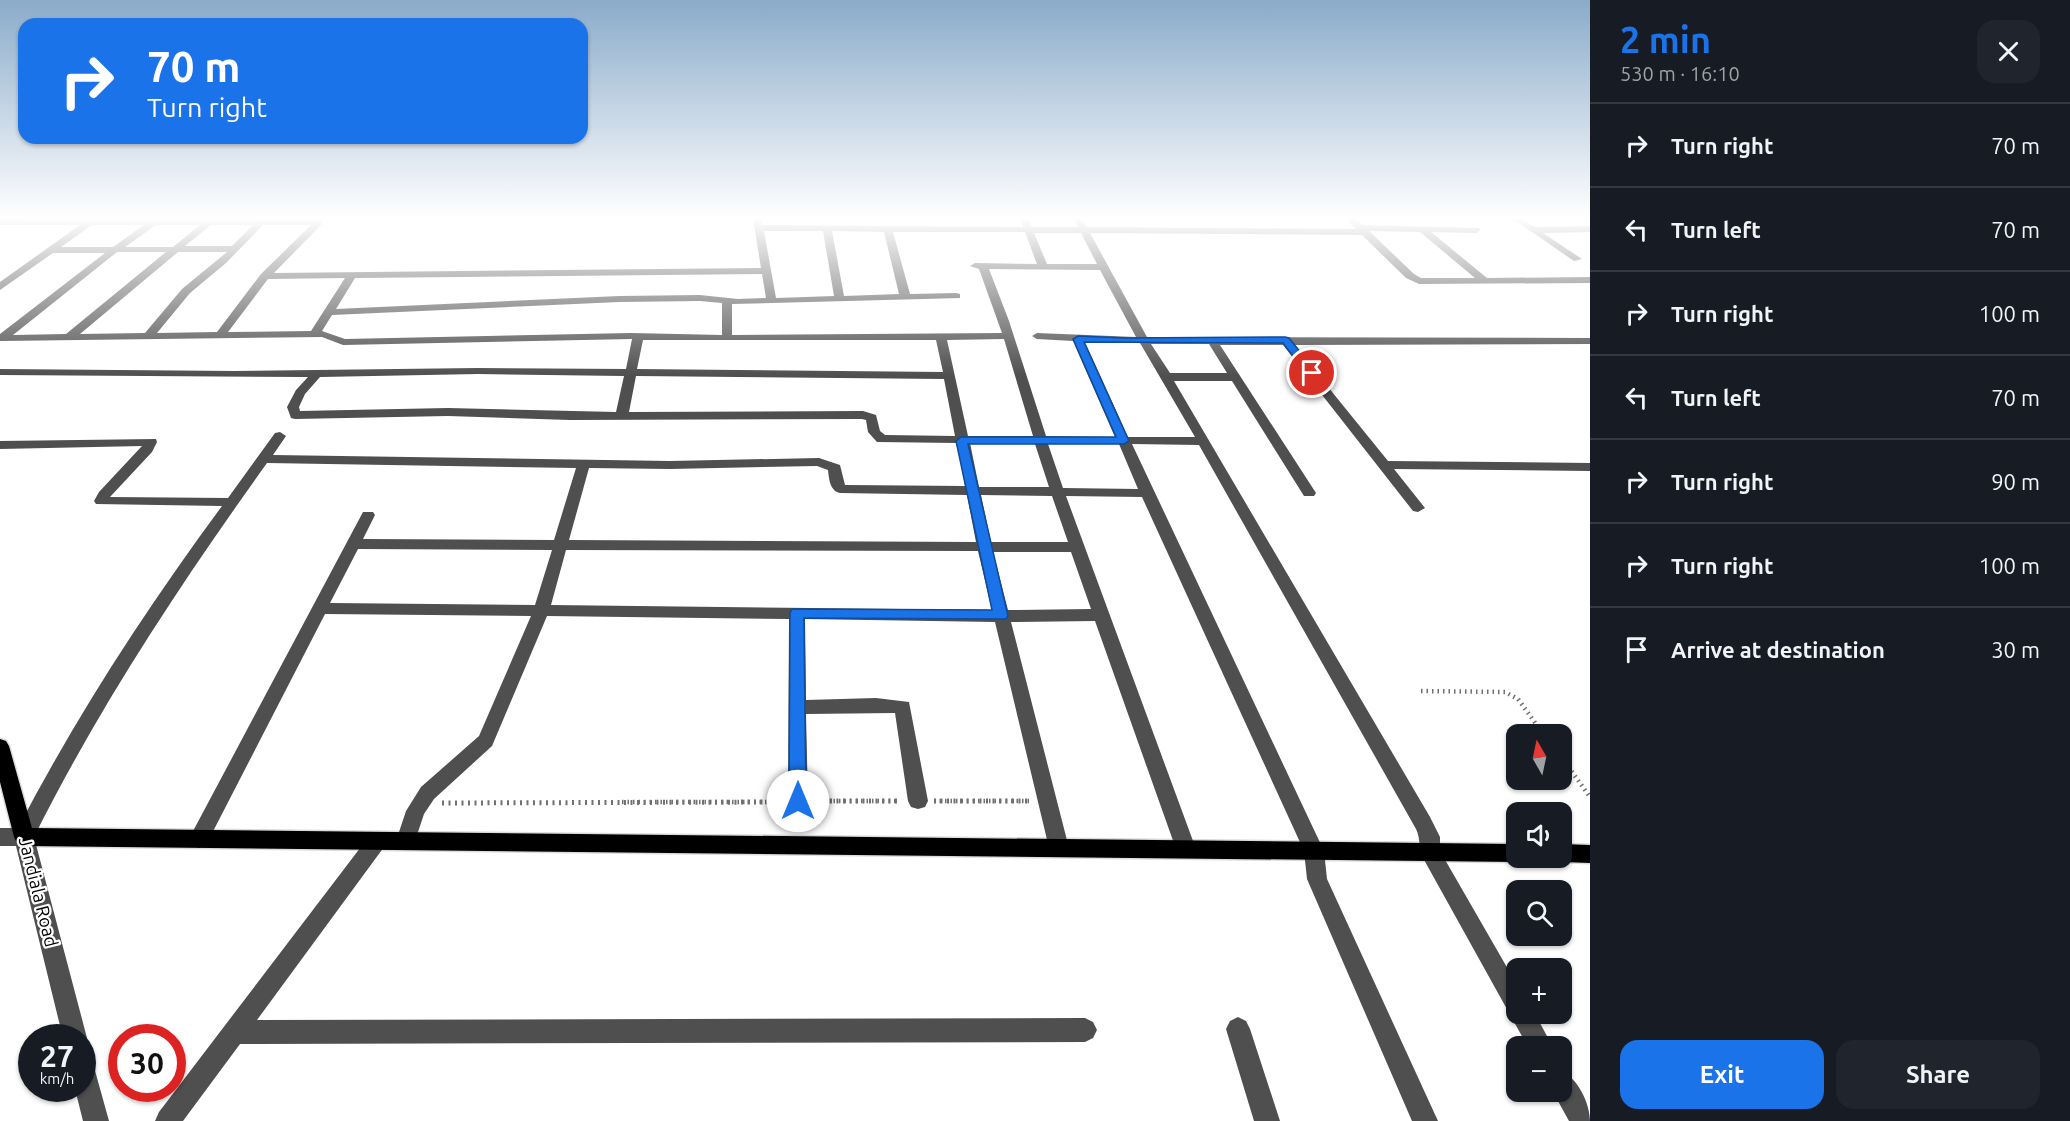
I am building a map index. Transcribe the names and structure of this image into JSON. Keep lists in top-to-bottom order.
{
  "streets": {
    "main road": ["Jandiala Road"]
  },
  "north": "top",
  "page": {
    "heading": ["2 min", "530 m · 16:10"],
    "turn": ["70 m", "Turn right"],
    "list": [
      {
        "name": "Turn right",
        "value": "70 m"
      },
      {
        "name": "Turn left",
        "value": "70 m"
      },
      {
        "name": "Turn right",
        "value": "100 m"
      },
      {
        "name": "Turn left",
        "value": "70 m"
      },
      {
        "name": "Turn right",
        "value": "90 m"
      },
      {
        "name": "Turn right",
        "value": "100 m"
      },
      {
        "name": "Arrive at destination",
        "value": "30 m"
      }
    ],
    "map_buttons": ["+", "−"],
    "speed": "27 km/h",
    "limit": "30",
    "buttons": ["Exit", "Share"]
  }
}
